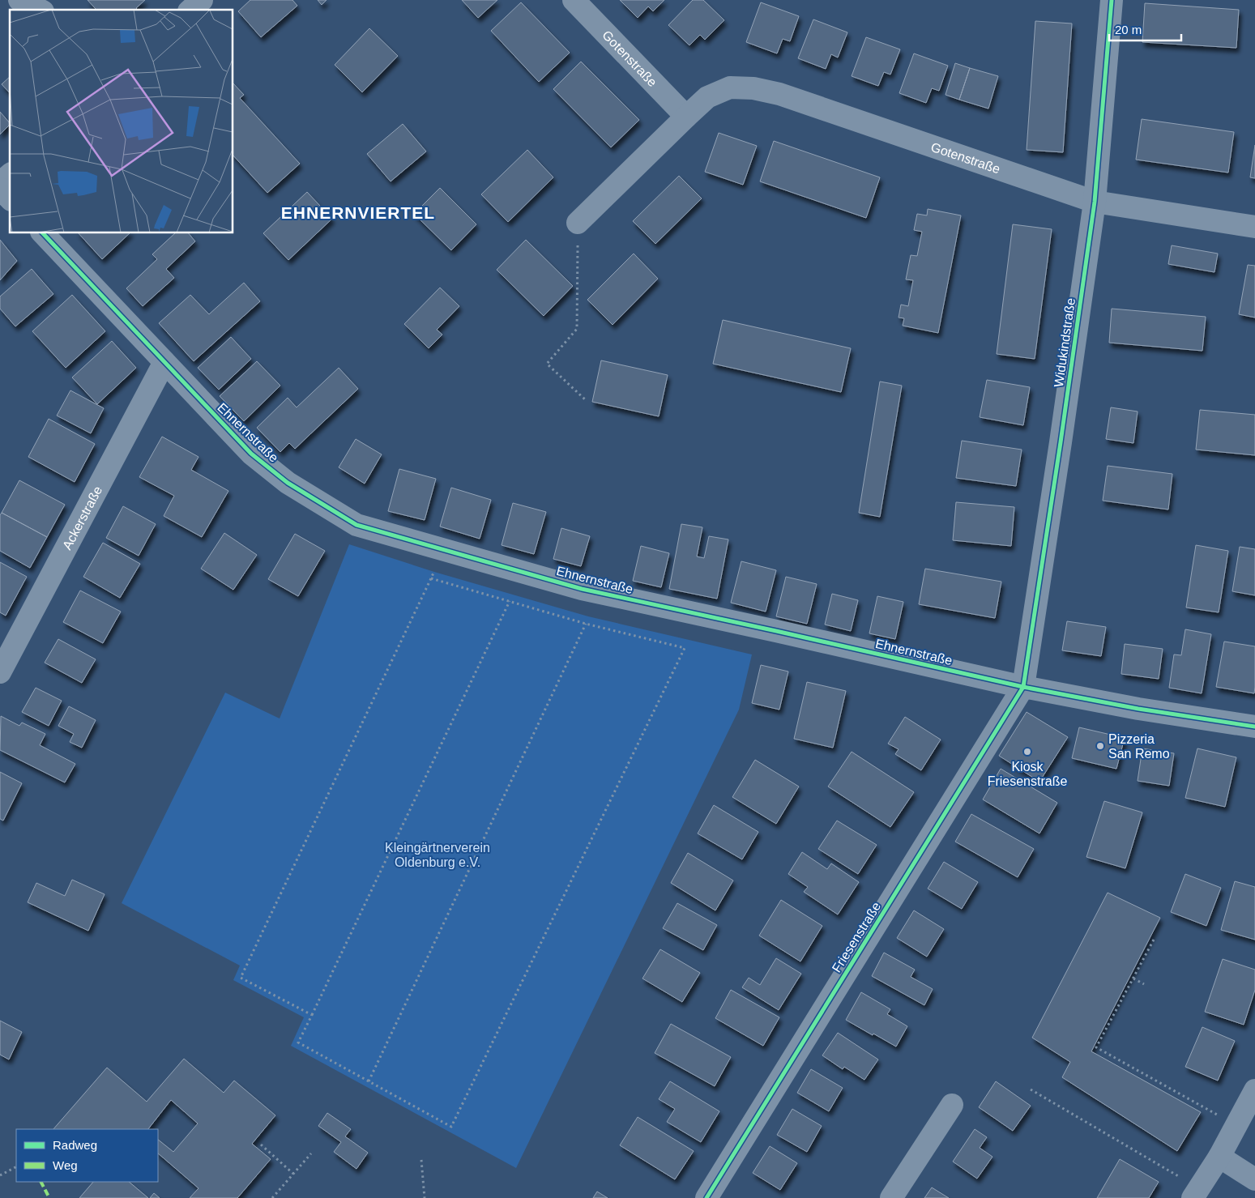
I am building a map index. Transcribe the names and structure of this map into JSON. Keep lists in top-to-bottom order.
{
  "streets": {
    "street": [
      "Gotenstraße",
      "Widukindstraße",
      "Ehnernstraße",
      "Ackerstraße",
      "Friesenstraße"
    ]
  },
  "crossings": [
    ["Gotenstraße", "Widukindstraße"],
    ["Widukindstraße", "Ehnernstraße"],
    ["Widukindstraße", "Friesenstraße"],
    ["Ehnernstraße", "Ackerstraße"],
    ["Ehnernstraße", "Friesenstraße"]
  ],
  "districts": ["EHNERNVIERTEL"],
  "parks": ["Kleingärtnerverein Oldenburg e.V."],
  "places": ["Pizzeria San Remo", "Kiosk Friesenstraße"],
  "legend": ["Radweg", "Weg"],
  "scale_bar": "20 m"
}
